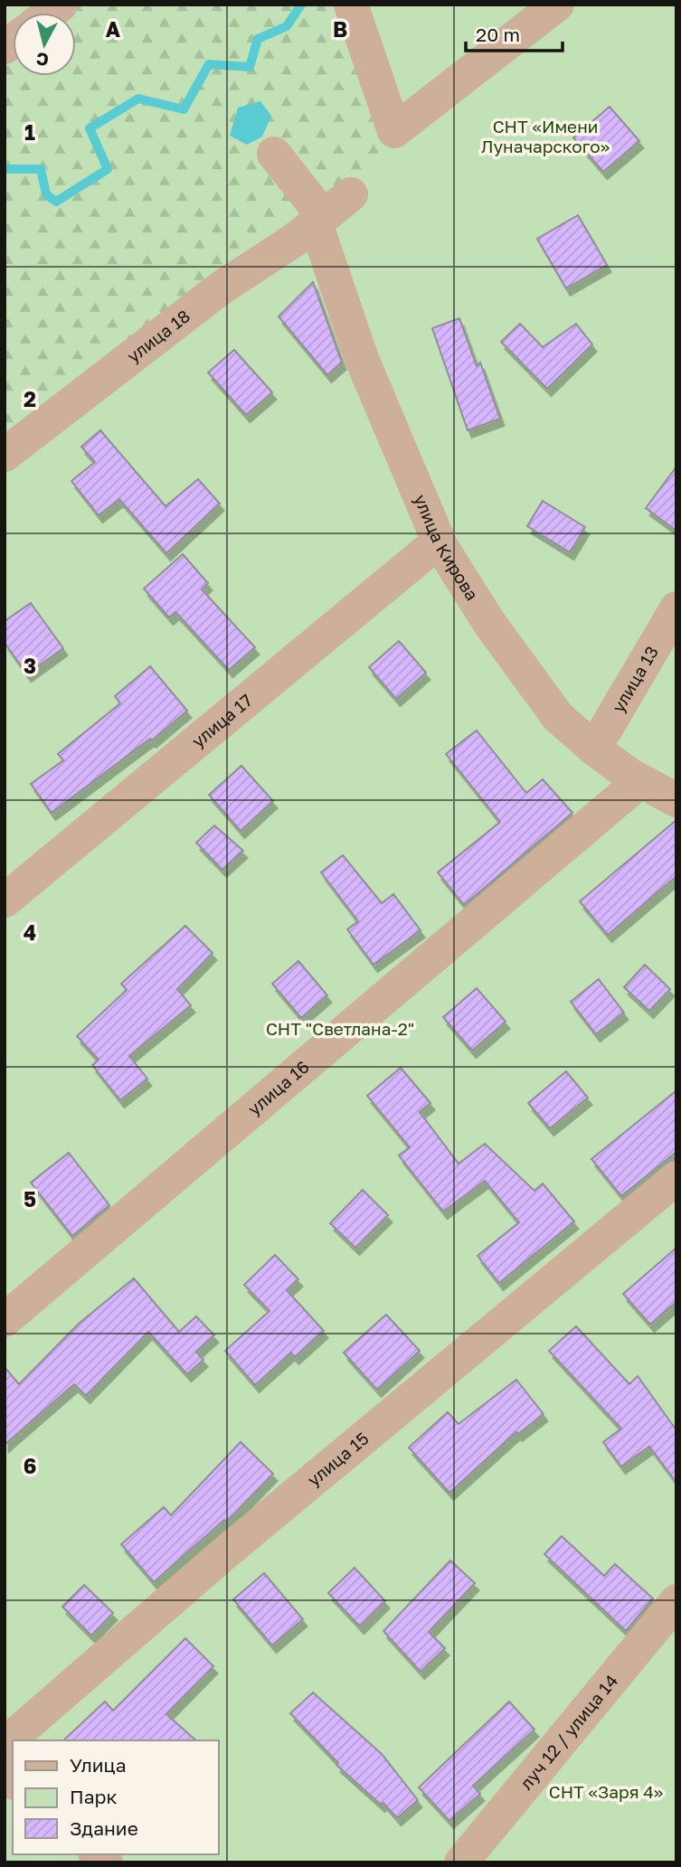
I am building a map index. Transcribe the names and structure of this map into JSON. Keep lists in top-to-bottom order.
{
  "streets": {
    "street": [
      "улица 18",
      "улица Кирова",
      "улица 13",
      "улица 17",
      "улица 16",
      "улица 15",
      "луч 12 / улица 14"
    ]
  },
  "crossings": [
    ["улица 18", "улица Кирова"],
    ["улица Кирова", "улица 13"],
    ["улица Кирова", "улица 17"],
    ["улица Кирова", "улица 16"]
  ],
  "parks": ["СНТ «Имени Луначарского»", "СНТ \"Светлана-2\"", "СНТ «Заря 4»"],
  "legend": ["Улица", "Парк", "Здание"],
  "scale_bar": "20 m",
  "north": "bottom",
  "grid": {
    "columns": ["A", "B"],
    "rows": [
      "1",
      "2",
      "3",
      "4",
      "5",
      "6"
    ]
  }
}
